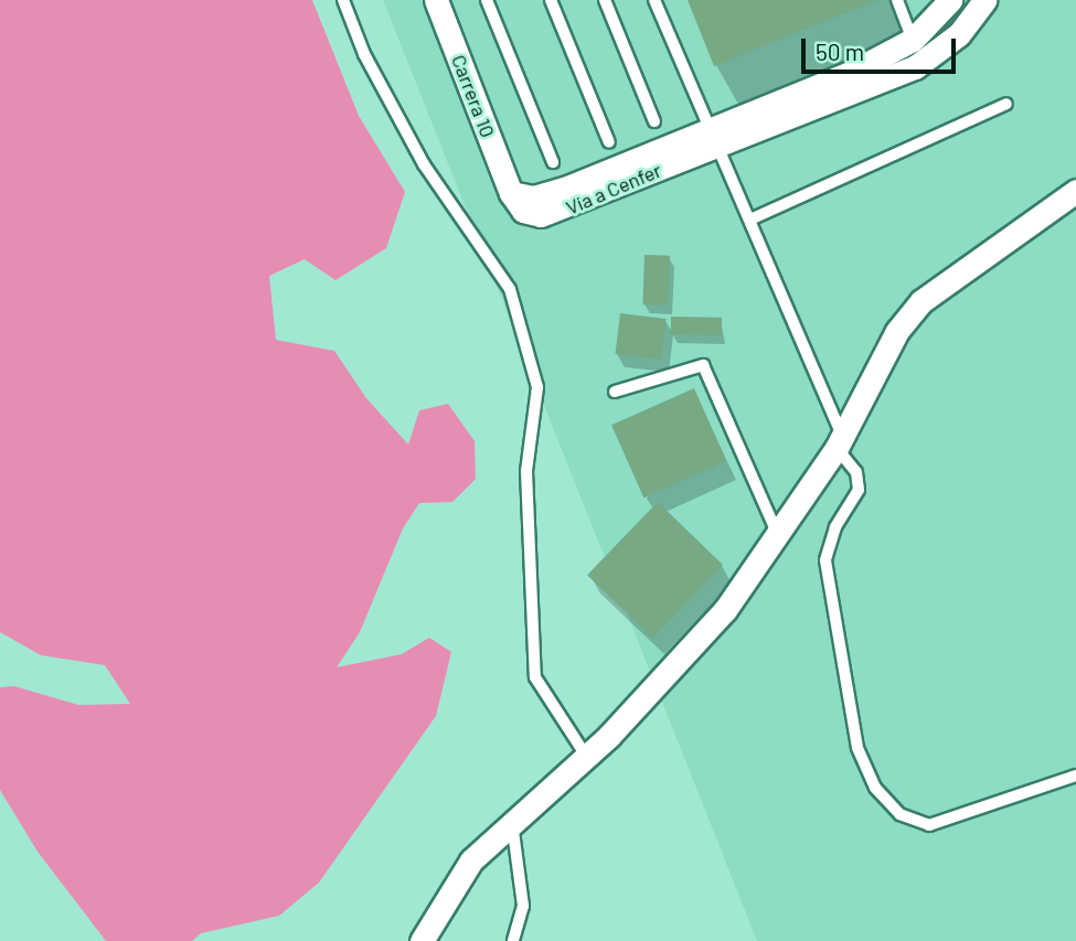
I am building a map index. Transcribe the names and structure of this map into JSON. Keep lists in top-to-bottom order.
{
  "streets": {
    "street": ["Carrera 10", "Vía a Cenfer"]
  },
  "crossings": [
    ["Carrera 10", "Vía a Cenfer"]
  ],
  "scale_bar": "50 m"
}
